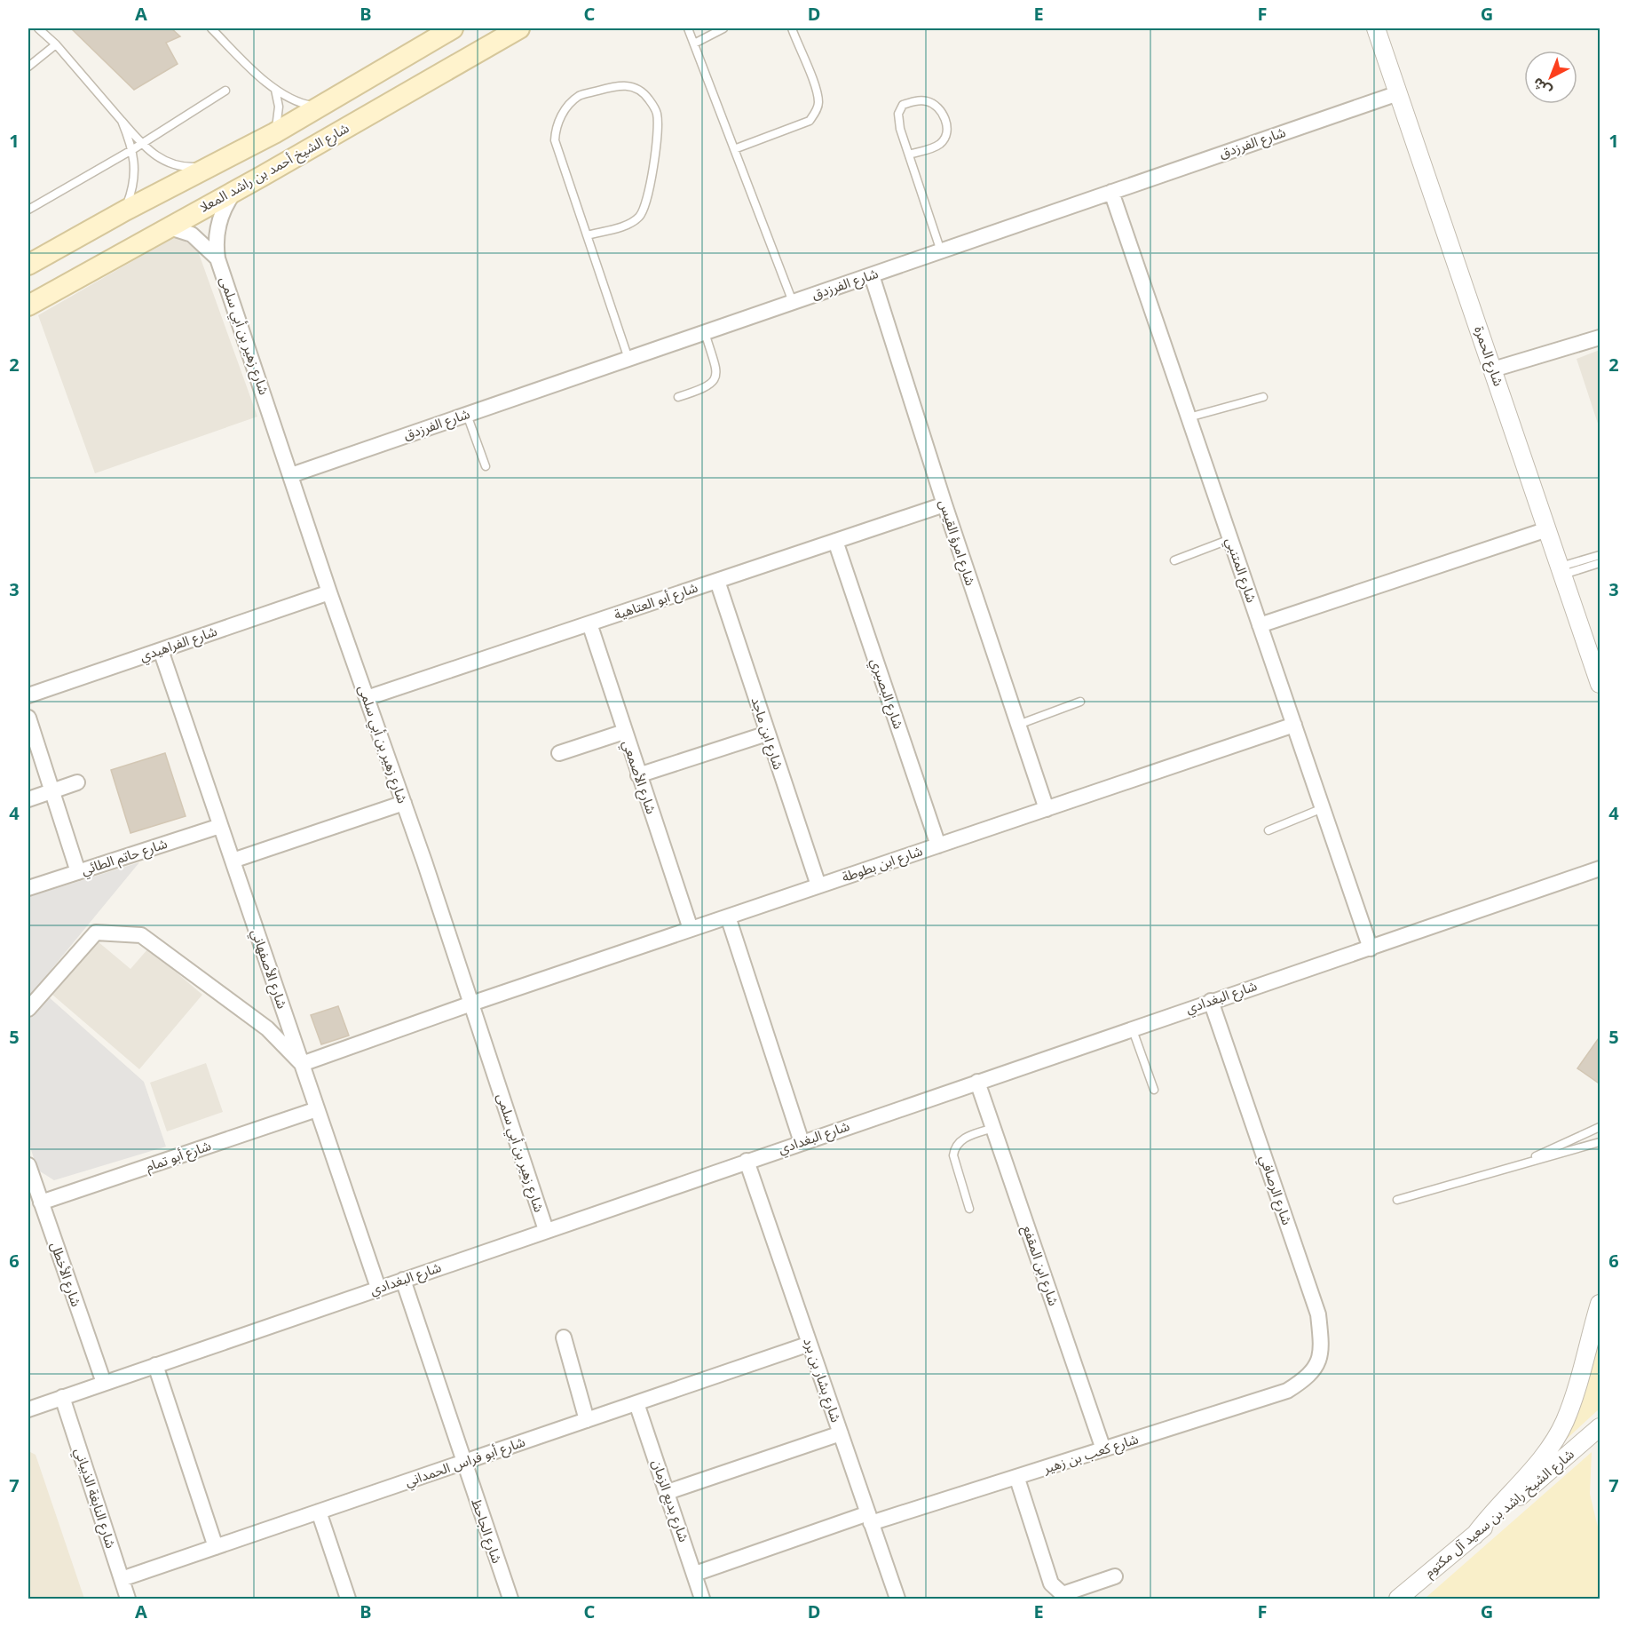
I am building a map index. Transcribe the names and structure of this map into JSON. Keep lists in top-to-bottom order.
{
  "streets": {
    "main road": ["شارع الشيخ أحمد بن راشد المعلا"],
    "street": [
      "شارع الفرزدق",
      "شارع زهير بن أبي سلمى",
      "شارع الحمرة",
      "شارع امرؤ القيس",
      "شارع المتنبي",
      "شارع أبو العتاهية",
      "شارع الفراهيدي",
      "شارع البصيري",
      "شارع ابن ماجد",
      "شارع الأصمعي",
      "شارع حاتم الطائي",
      "شارع ابن بطوطة",
      "شارع الأصفهاني",
      "شارع البغدادي",
      "شارع أبو تمام",
      "شارع الرصافي",
      "شارع ابن المقفع",
      "شارع الأخطل",
      "شارع بشار بن برد",
      "شارع كعب بن زهير",
      "شارع أبو فراس الحمداني",
      "شارع النابغة الذبياني",
      "شارع بديع الزمان",
      "شارع الشيخ راشد بن سعيد آل مكتوم",
      "شارع الجاحظ"
    ]
  },
  "crossings": [
    ["شارع الفرزدق", "شارع زهير بن أبي سلمى"],
    ["شارع الفرزدق", "شارع الحمرة"],
    ["شارع الفرزدق", "شارع امرؤ القيس"],
    ["شارع الفرزدق", "شارع المتنبي"],
    ["شارع الشيخ أحمد بن راشد المعلا", "شارع زهير بن أبي سلمى"],
    ["شارع زهير بن أبي سلمى", "شارع أبو العتاهية"],
    ["شارع زهير بن أبي سلمى", "شارع الفراهيدي"],
    ["شارع زهير بن أبي سلمى", "شارع ابن بطوطة"],
    ["شارع زهير بن أبي سلمى", "شارع البغدادي"],
    ["شارع امرؤ القيس", "شارع أبو العتاهية"],
    ["شارع امرؤ القيس", "شارع ابن بطوطة"],
    ["شارع المتنبي", "شارع ابن بطوطة"],
    ["شارع المتنبي", "شارع البغدادي"],
    ["شارع أبو العتاهية", "شارع البصيري"],
    ["شارع أبو العتاهية", "شارع ابن ماجد"],
    ["شارع أبو العتاهية", "شارع الأصمعي"],
    ["شارع الفراهيدي", "شارع الأصفهاني"],
    ["شارع البصيري", "شارع ابن بطوطة"],
    ["شارع ابن ماجد", "شارع ابن بطوطة"],
    ["شارع الأصمعي", "شارع ابن بطوطة"],
    ["شارع حاتم الطائي", "شارع الأصفهاني"],
    ["شارع ابن بطوطة", "شارع الأصفهاني"],
    ["شارع الأصفهاني", "شارع البغدادي"],
    ["شارع الأصفهاني", "شارع أبو تمام"],
    ["شارع البغدادي", "شارع الرصافي"],
    ["شارع البغدادي", "شارع ابن المقفع"],
    ["شارع البغدادي", "شارع الأخطل"],
    ["شارع البغدادي", "شارع بشار بن برد"],
    ["شارع البغدادي", "شارع النابغة الذبياني"],
    ["شارع البغدادي", "شارع الجاحظ"],
    ["شارع أبو تمام", "شارع الأخطل"],
    ["شارع الرصافي", "شارع كعب بن زهير"],
    ["شارع ابن المقفع", "شارع كعب بن زهير"],
    ["شارع بشار بن برد", "شارع كعب بن زهير"],
    ["شارع بشار بن برد", "شارع أبو فراس الحمداني"],
    ["شارع كعب بن زهير", "شارع بديع الزمان"],
    ["شارع أبو فراس الحمداني", "شارع النابغة الذبياني"],
    ["شارع أبو فراس الحمداني", "شارع بديع الزمان"],
    ["شارع أبو فراس الحمداني", "شارع الجاحظ"]
  ],
  "north": "bottom left",
  "grid": {
    "columns": [
      "A",
      "B",
      "C",
      "D",
      "E",
      "F",
      "G"
    ],
    "rows": [
      "1",
      "2",
      "3",
      "4",
      "5",
      "6",
      "7"
    ]
  }
}
